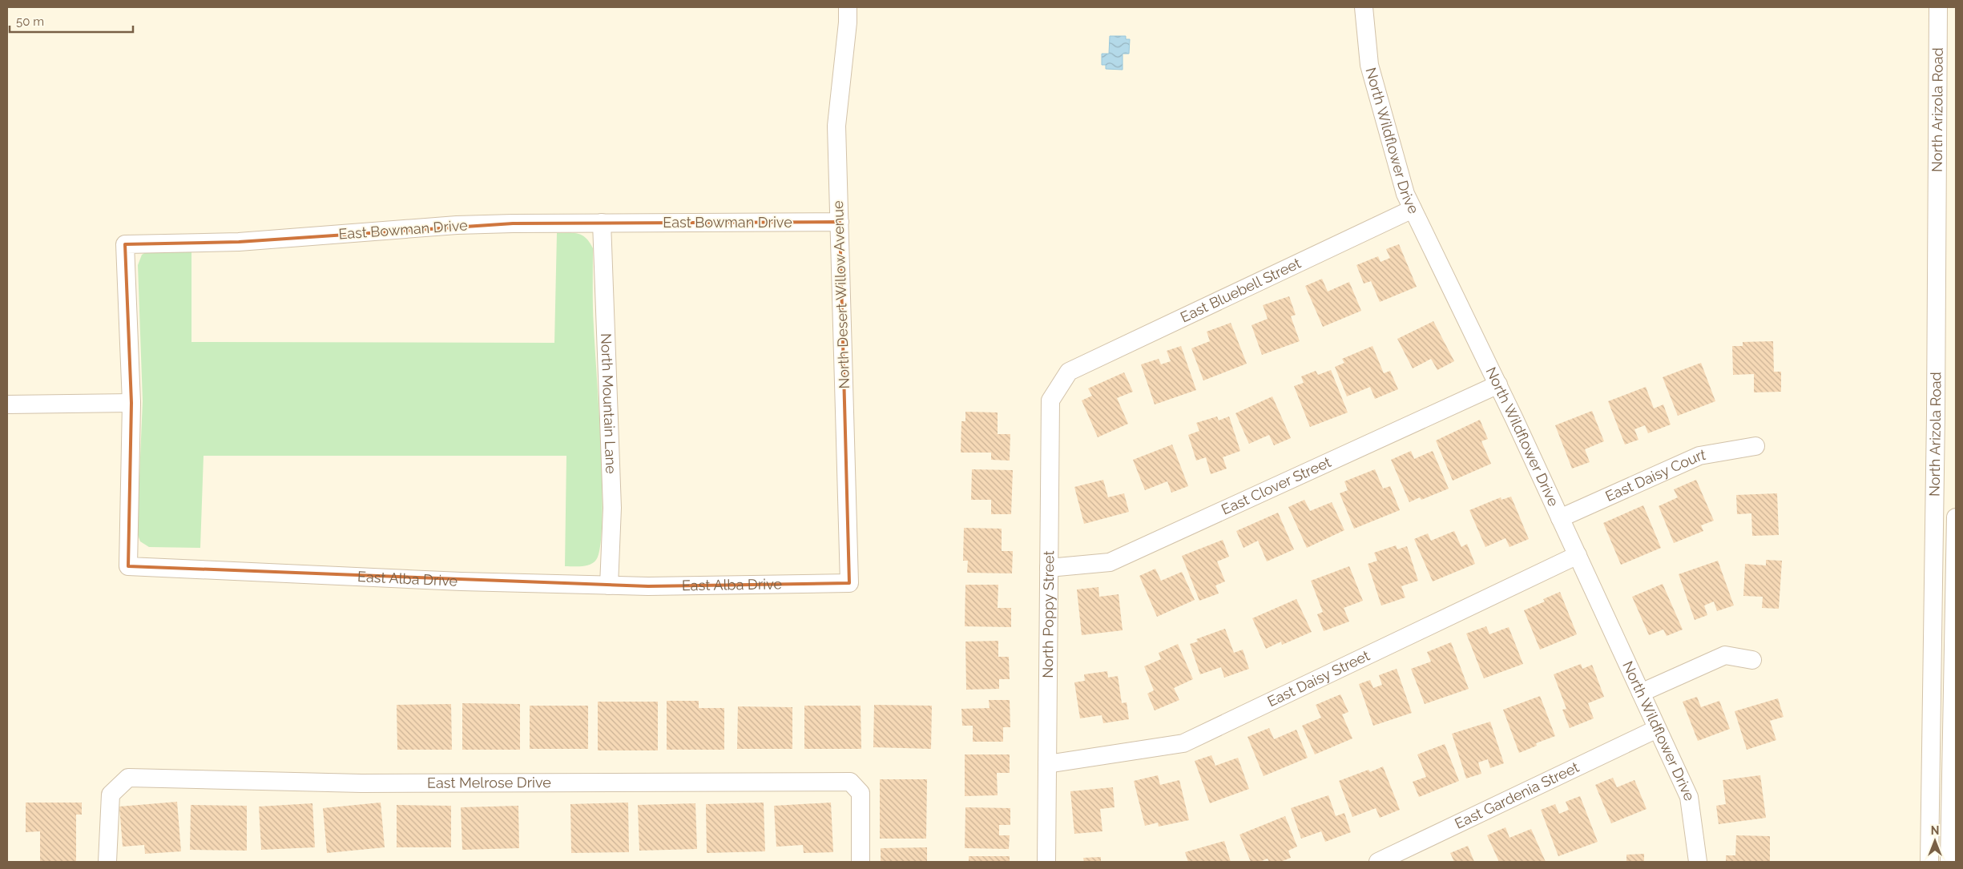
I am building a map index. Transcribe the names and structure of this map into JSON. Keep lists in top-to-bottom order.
{
  "streets": {
    "street": [
      "North Arizola Road",
      "North Wildflower Drive",
      "East Bowman Drive",
      "East Bluebell Street",
      "North Desert Willow Avenue",
      "North Mountain Lane",
      "East Daisy Court",
      "East Clover Street",
      "East Alba Drive",
      "North Poppy Street",
      "East Daisy Street",
      "East Melrose Drive",
      "East Gardenia Street"
    ]
  },
  "crossings": [
    ["North Wildflower Drive", "East Bluebell Street"],
    ["North Wildflower Drive", "East Daisy Court"],
    ["North Wildflower Drive", "East Clover Street"],
    ["North Wildflower Drive", "East Daisy Street"],
    ["North Wildflower Drive", "East Gardenia Street"],
    ["East Bowman Drive", "North Desert Willow Avenue"],
    ["East Bowman Drive", "North Mountain Lane"],
    ["East Bowman Drive", "East Alba Drive"],
    ["East Bluebell Street", "North Poppy Street"],
    ["North Desert Willow Avenue", "East Alba Drive"],
    ["North Mountain Lane", "East Alba Drive"],
    ["East Clover Street", "North Poppy Street"],
    ["North Poppy Street", "East Daisy Street"]
  ],
  "scale_bar": "50 m",
  "north": "top"
}
